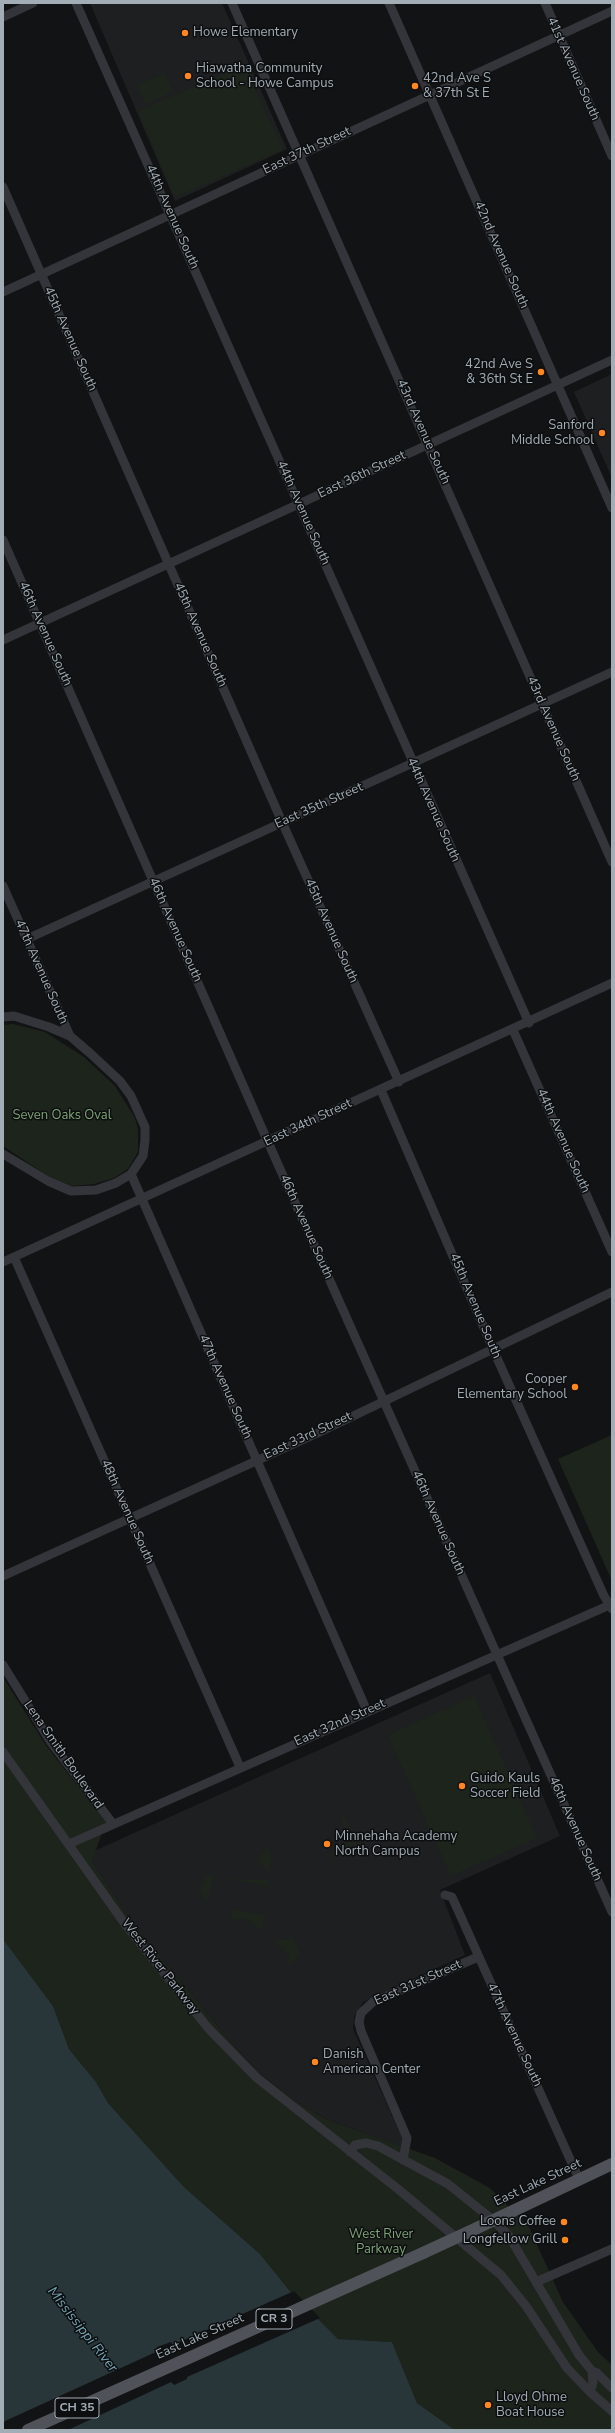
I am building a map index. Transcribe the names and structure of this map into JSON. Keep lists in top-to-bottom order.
{
  "streets": {
    "main road": ["East Lake Street", "CR 3", "CH 35"],
    "street": [
      "41st Avenue South",
      "East 37th Street",
      "44th Avenue South",
      "42nd Avenue South",
      "45th Avenue South",
      "43rd Avenue South",
      "East 36th Street",
      "46th Avenue South",
      "East 35th Street",
      "47th Avenue South",
      "East 34th Street",
      "East 33rd Street",
      "48th Avenue South",
      "East 32nd Street",
      "Lena Smith Boulevard",
      "West River Parkway",
      "East 31st Street"
    ]
  },
  "crossings": [
    ["41st Avenue South", "East 37th Street"],
    ["East 37th Street", "44th Avenue South"],
    ["East 37th Street", "42nd Avenue South"],
    ["East 37th Street", "45th Avenue South"],
    ["East 37th Street", "43rd Avenue South"],
    ["44th Avenue South", "East 36th Street"],
    ["44th Avenue South", "East 35th Street"],
    ["44th Avenue South", "East 34th Street"],
    ["42nd Avenue South", "East 36th Street"],
    ["45th Avenue South", "East 36th Street"],
    ["45th Avenue South", "East 35th Street"],
    ["45th Avenue South", "East 34th Street"],
    ["45th Avenue South", "East 33rd Street"],
    ["45th Avenue South", "East 32nd Street"],
    ["43rd Avenue South", "East 36th Street"],
    ["43rd Avenue South", "East 35th Street"],
    ["East 36th Street", "46th Avenue South"],
    ["46th Avenue South", "East 35th Street"],
    ["46th Avenue South", "East 34th Street"],
    ["46th Avenue South", "East 33rd Street"],
    ["46th Avenue South", "East 32nd Street"],
    ["East 35th Street", "47th Avenue South"],
    ["47th Avenue South", "East 34th Street"],
    ["47th Avenue South", "East 33rd Street"],
    ["47th Avenue South", "East 32nd Street"],
    ["47th Avenue South", "East 31st Street"],
    ["47th Avenue South", "East Lake Street"],
    ["East 34th Street", "48th Avenue South"],
    ["East 33rd Street", "48th Avenue South"],
    ["48th Avenue South", "East 32nd Street"],
    ["East 32nd Street", "Lena Smith Boulevard"],
    ["East 32nd Street", "West River Parkway"],
    ["East Lake Street", "CH 35"]
  ],
  "water": ["Mississippi River"],
  "parks": ["Seven Oaks Oval", "West River Parkway"],
  "places": [
    "Howe Elementary",
    "Hiawatha Community School - Howe Campus",
    "42nd Ave S & 37th St E",
    "42nd Ave S & 36th St E",
    "Sanford Middle School",
    "Cooper Elementary School",
    "Guido Kauls Soccer Field",
    "Minnehaha Academy North Campus",
    "Danish American Center",
    "Loons Coffee",
    "Longfellow Grill",
    "Lloyd Ohme Boat House"
  ]
}
